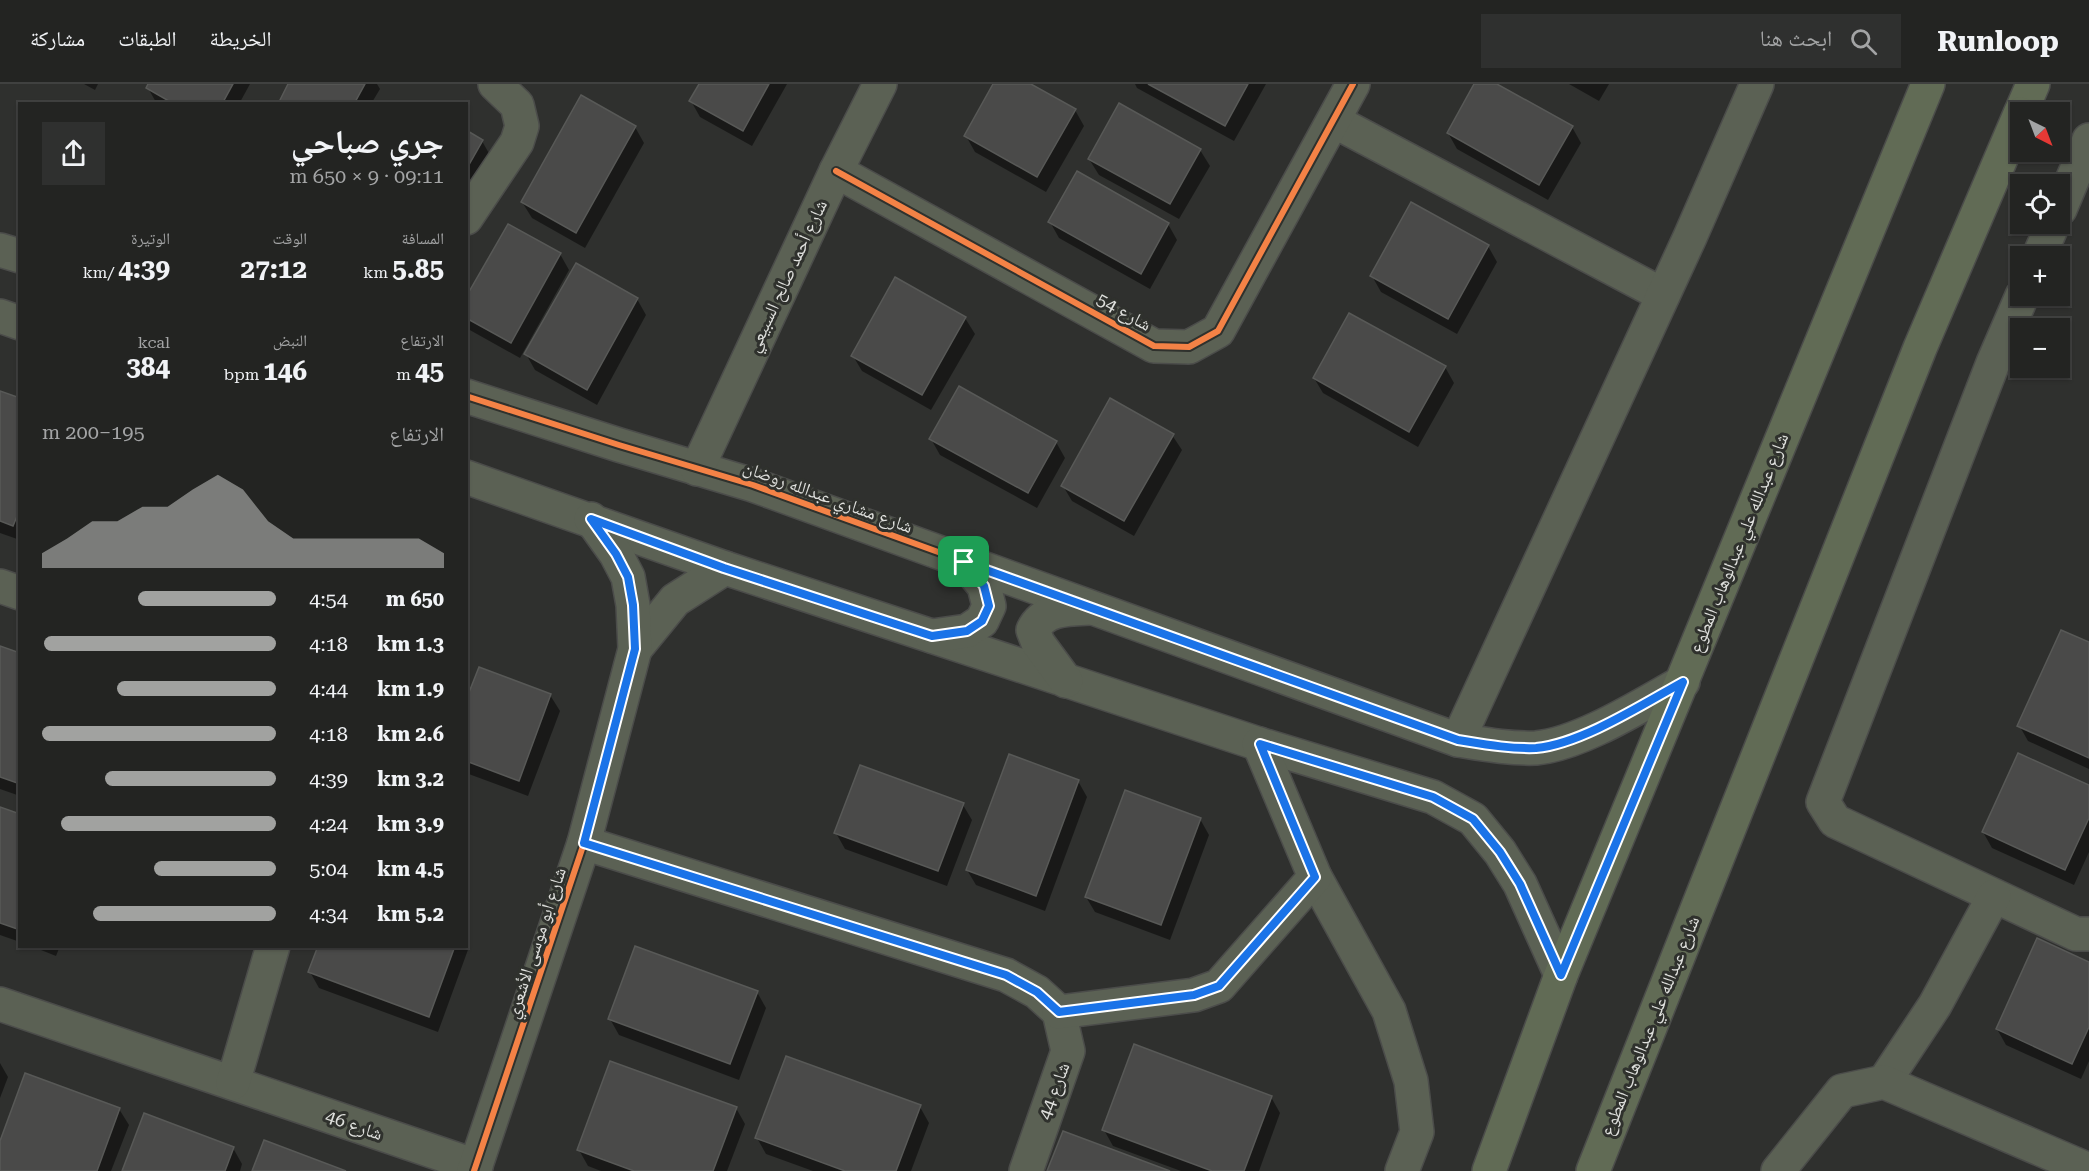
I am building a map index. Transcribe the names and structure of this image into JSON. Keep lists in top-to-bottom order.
{
  "streets": {
    "main road": ["شارع عبدالله علي عبدالوهاب المطوع"],
    "street": [
      "شارع أحمد صالح السبيعي",
      "شارع 54",
      "شارع مشاري عبدالله روضان",
      "شارع أبو موسى الأشعري",
      "شارع 44",
      "شارع 46"
    ]
  },
  "crossings": [
    ["شارع أحمد صالح السبيعي", "شارع 54"],
    ["شارع أحمد صالح السبيعي", "شارع مشاري عبدالله روضان"],
    ["شارع مشاري عبدالله روضان", "شارع عبدالله علي عبدالوهاب المطوع"],
    ["شارع أبو موسى الأشعري", "شارع 46"]
  ],
  "north": "bottom right",
  "page": {
    "header": "Runloop",
    "search": "ابحث هنا",
    "nav": ["الخريطة", "الطبقات", "مشاركة"],
    "map_buttons": ["+", "−"],
    "heading": ["جري صباحي", "09:11 · 9 × 650 m"],
    "stats": [
      ["المسافة", "5.85 km"],
      ["الوقت", "27:12"],
      ["الوتيرة", "4:39 /km"],
      ["الارتفاع", "45 m"],
      ["النبض", "146 bpm"],
      ["kcal", "384"]
    ],
    "chart": ["الارتفاع", "195–200 m"],
    "list": [
      {
        "name": "650 m",
        "note": "4:54"
      },
      {
        "name": "1.3 km",
        "note": "4:18"
      },
      {
        "name": "1.9 km",
        "note": "4:44"
      },
      {
        "name": "2.6 km",
        "note": "4:18"
      },
      {
        "name": "3.2 km",
        "note": "4:39"
      },
      {
        "name": "3.9 km",
        "note": "4:24"
      },
      {
        "name": "4.5 km",
        "note": "5:04"
      },
      {
        "name": "5.2 km",
        "note": "4:34"
      }
    ]
  }
}
